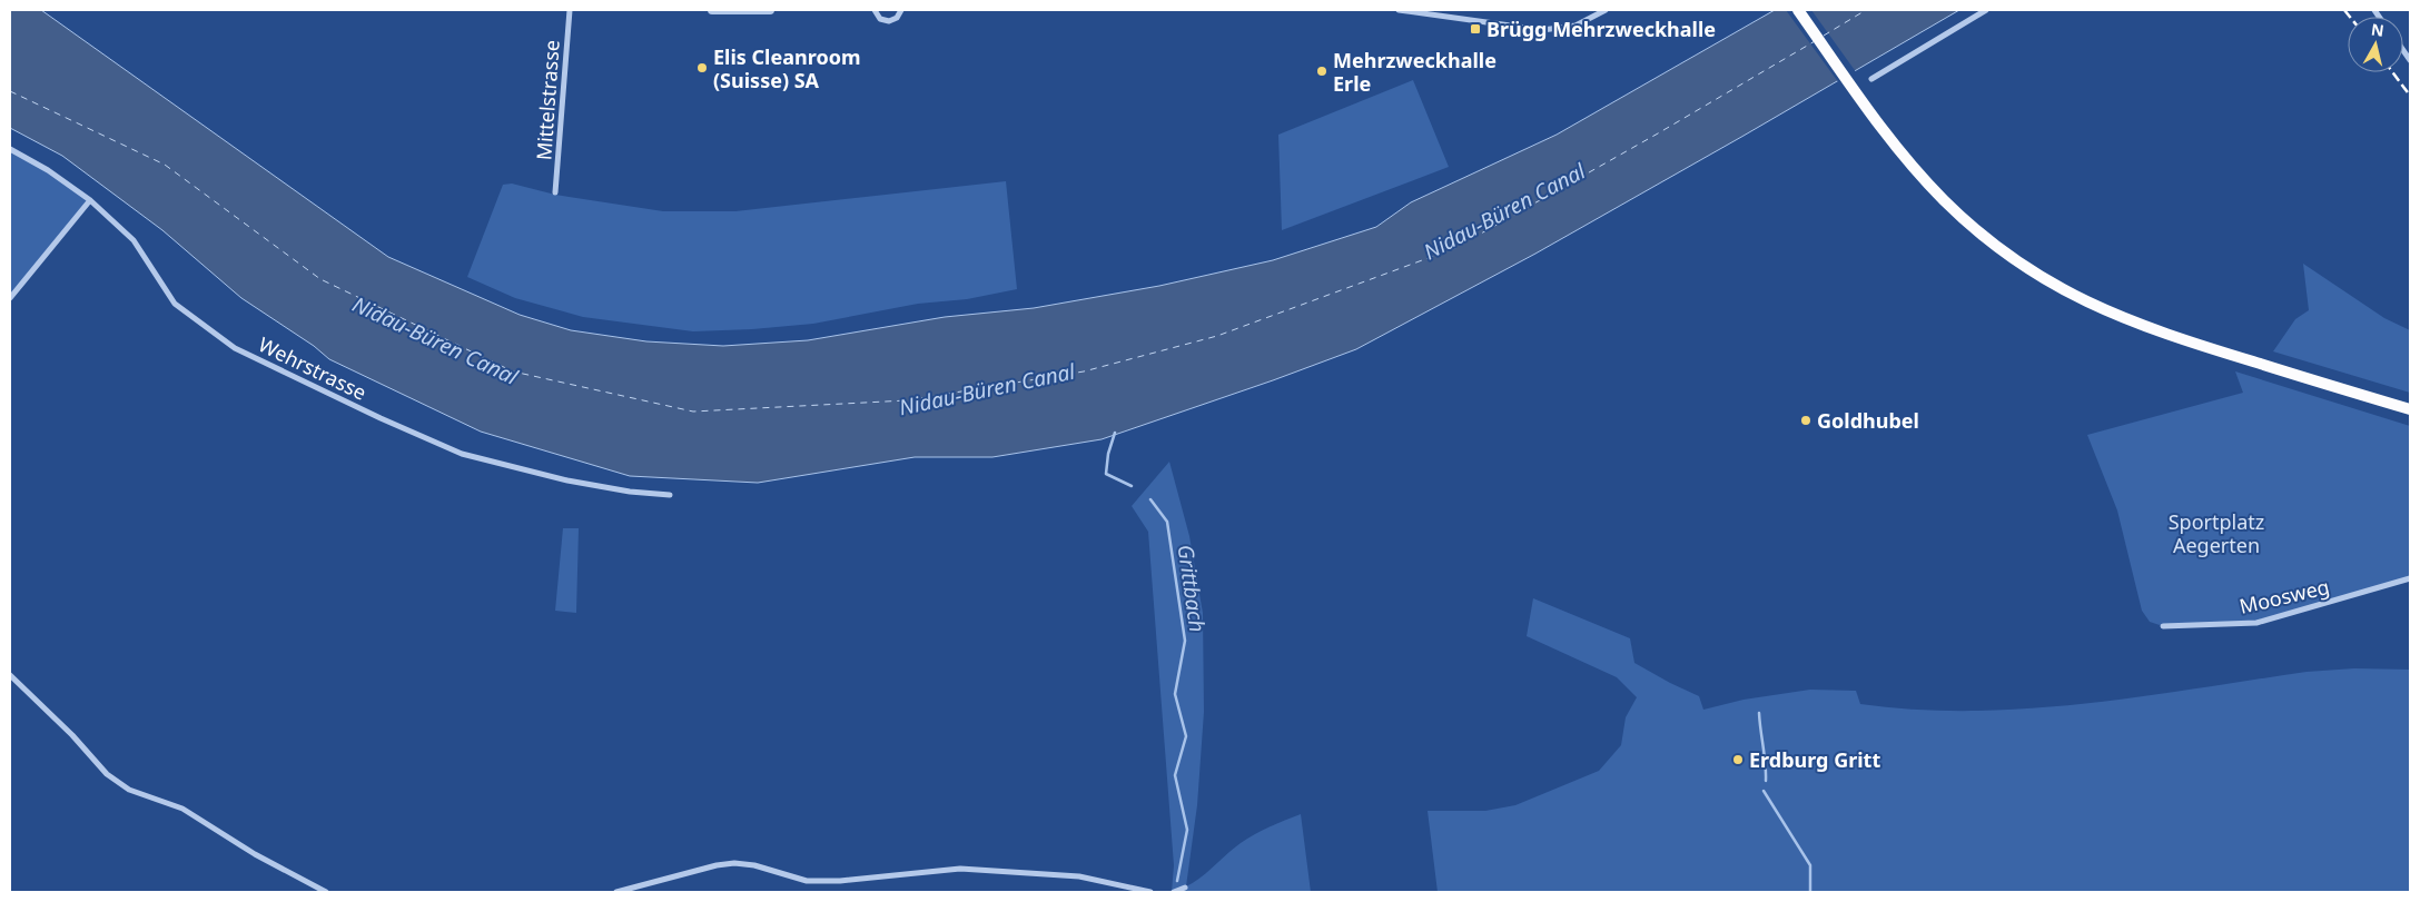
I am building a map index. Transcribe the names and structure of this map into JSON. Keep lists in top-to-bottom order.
{
  "streets": {
    "street": ["Mittelstrasse", "Wehrstrasse", "Moosweg"]
  },
  "water": ["Nidau-Büren Canal", "Grittbach"],
  "parks": ["Sportplatz Aegerten"],
  "places": {
    "transit": ["Brügg Mehrzweckhalle"],
    "other": [
      "Elis Cleanroom (Suisse) SA",
      "Mehrzweckhalle Erle",
      "Goldhubel",
      "Erdburg Gritt"
    ]
  },
  "north": "top"
}
